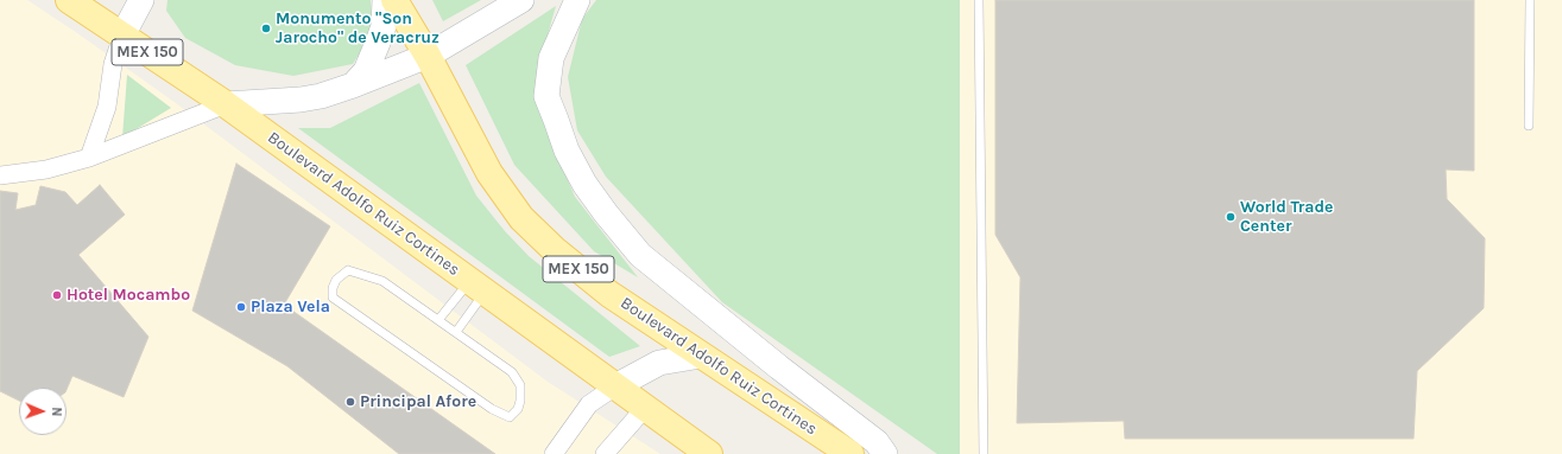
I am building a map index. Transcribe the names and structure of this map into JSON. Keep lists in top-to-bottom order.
{
  "streets": {
    "main road": ["MEX 150", "Boulevard Adolfo Ruiz Cortines"]
  },
  "crossings": [
    ["MEX 150", "Boulevard Adolfo Ruiz Cortines"]
  ],
  "places": [
    "Monumento \"Son Jarocho\" de Veracruz",
    "World Trade Center",
    "Hotel Mocambo",
    "Plaza Vela",
    "Principal Afore"
  ],
  "north": "right"
}
